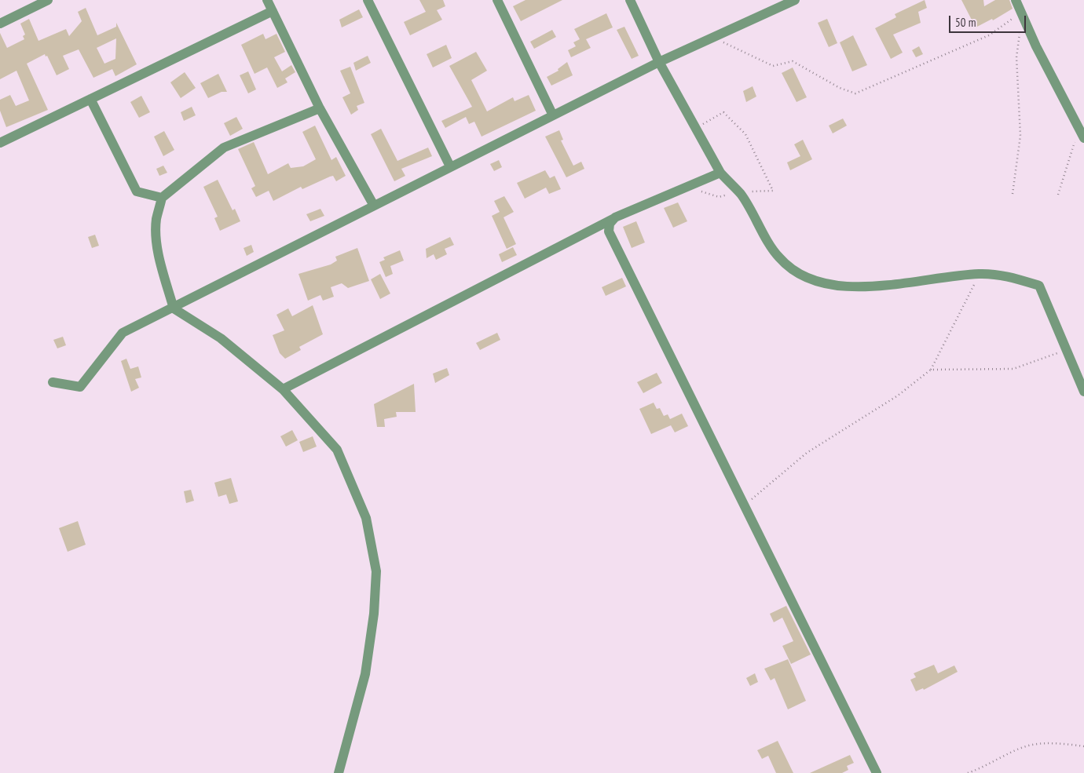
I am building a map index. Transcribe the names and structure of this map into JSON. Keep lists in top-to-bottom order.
{
  "scale_bar": "50 m"
}
